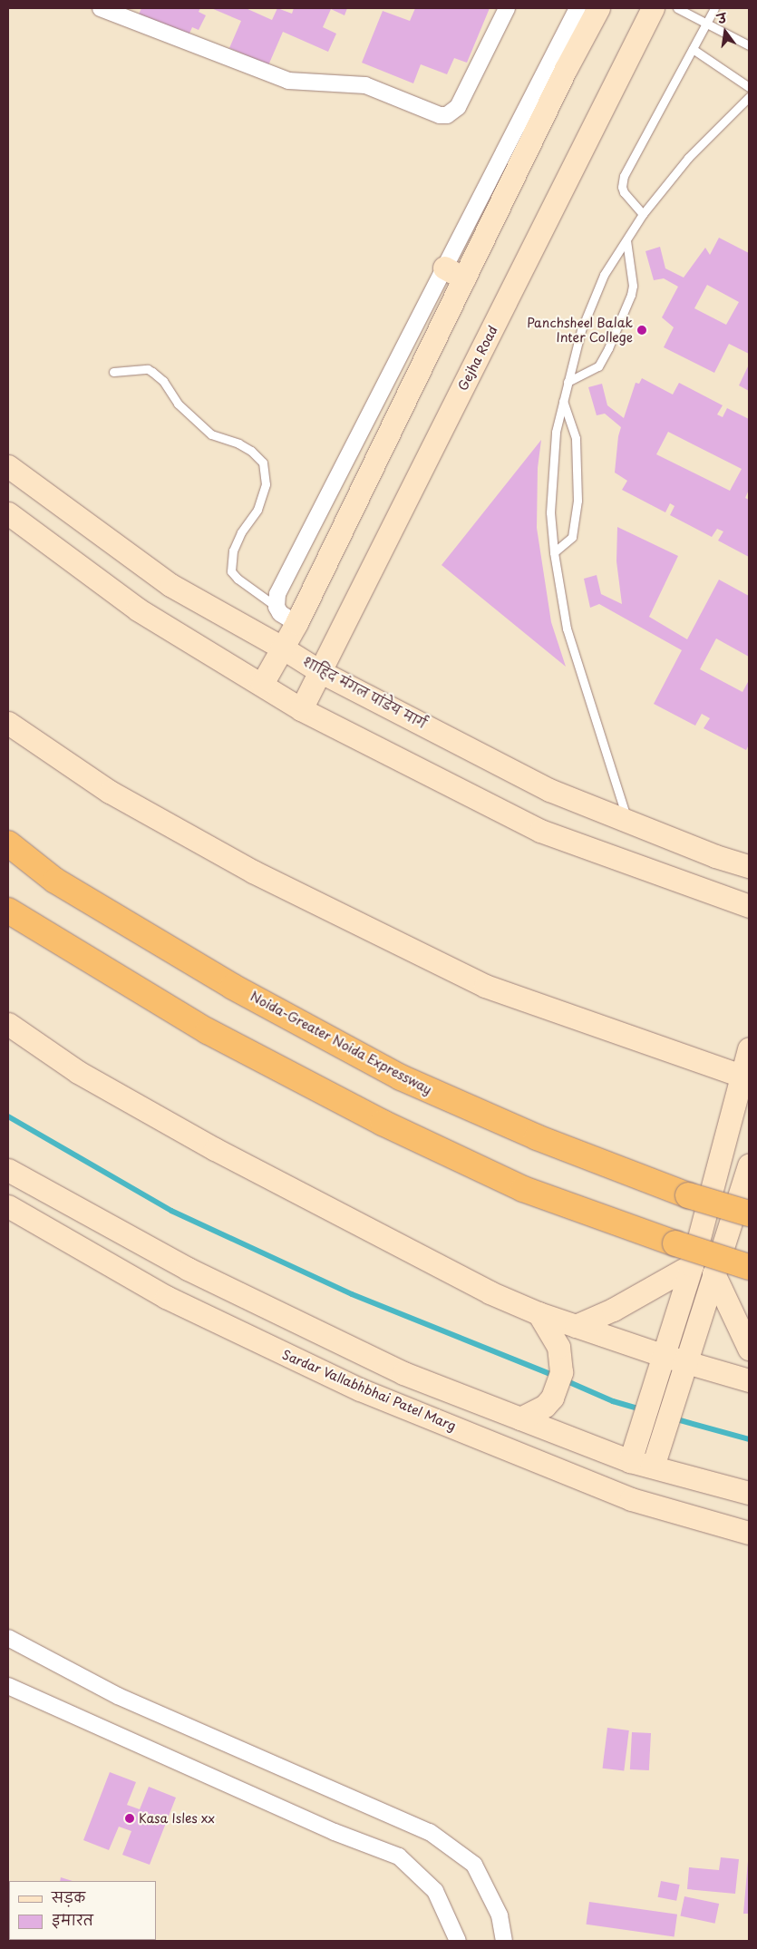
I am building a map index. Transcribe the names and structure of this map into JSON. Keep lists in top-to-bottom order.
{
  "streets": {
    "highway": ["Noida-Greater Noida Expressway"],
    "street": ["Gejha Road", "शाहिद मंगल पांडेय मार्ग", "Sardar Vallabhbhai Patel Marg"]
  },
  "crossings": [
    ["Gejha Road", "शाहिद मंगल पांडेय मार्ग"]
  ],
  "places": ["Panchsheel Balak Inter College", "Kasa Isles xx"],
  "legend": ["सड़क", "इमारत"],
  "north": "top"
}
